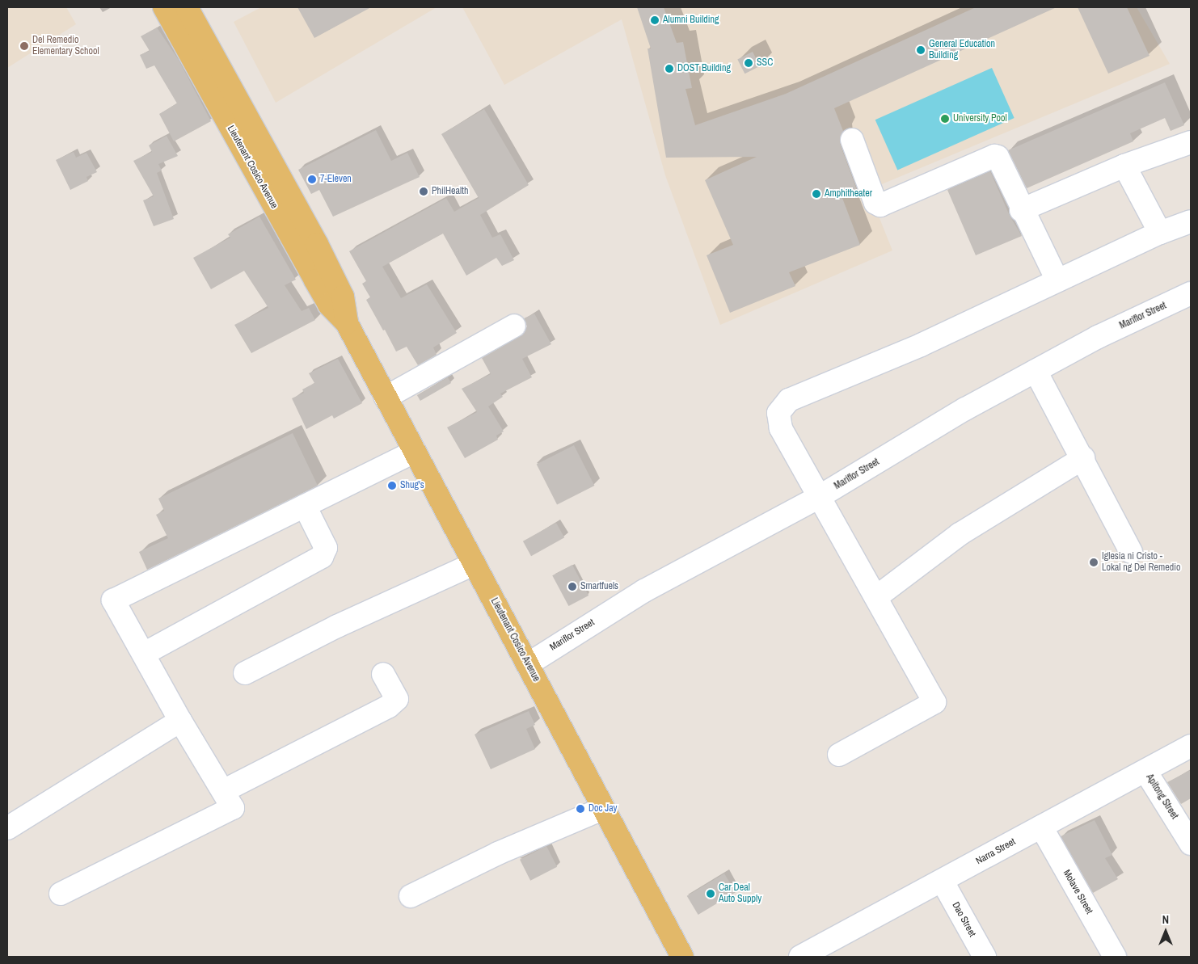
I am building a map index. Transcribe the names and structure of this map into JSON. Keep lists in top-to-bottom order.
{
  "streets": {
    "main road": ["Lieutenant Cosico Avenue"],
    "street": [
      "Mariflor Street",
      "Apitong Street",
      "Narra Street",
      "Molave Street",
      "Dao Street"
    ]
  },
  "crossings": [
    ["Lieutenant Cosico Avenue", "Mariflor Street"],
    ["Apitong Street", "Narra Street"],
    ["Narra Street", "Molave Street"],
    ["Narra Street", "Dao Street"]
  ],
  "places": [
    "Alumni Building",
    "Del Remedio Elementary School",
    "General Education Building",
    "SSC",
    "DOST Building",
    "University Pool",
    "7-Eleven",
    "PhilHealth",
    "Amphitheater",
    "Shug's",
    "Iglesia ni Cristo - Lokal ng Del Remedio",
    "Smartfuels",
    "Doc Jay",
    "Car Deal Auto Supply"
  ],
  "north": "top"
}
